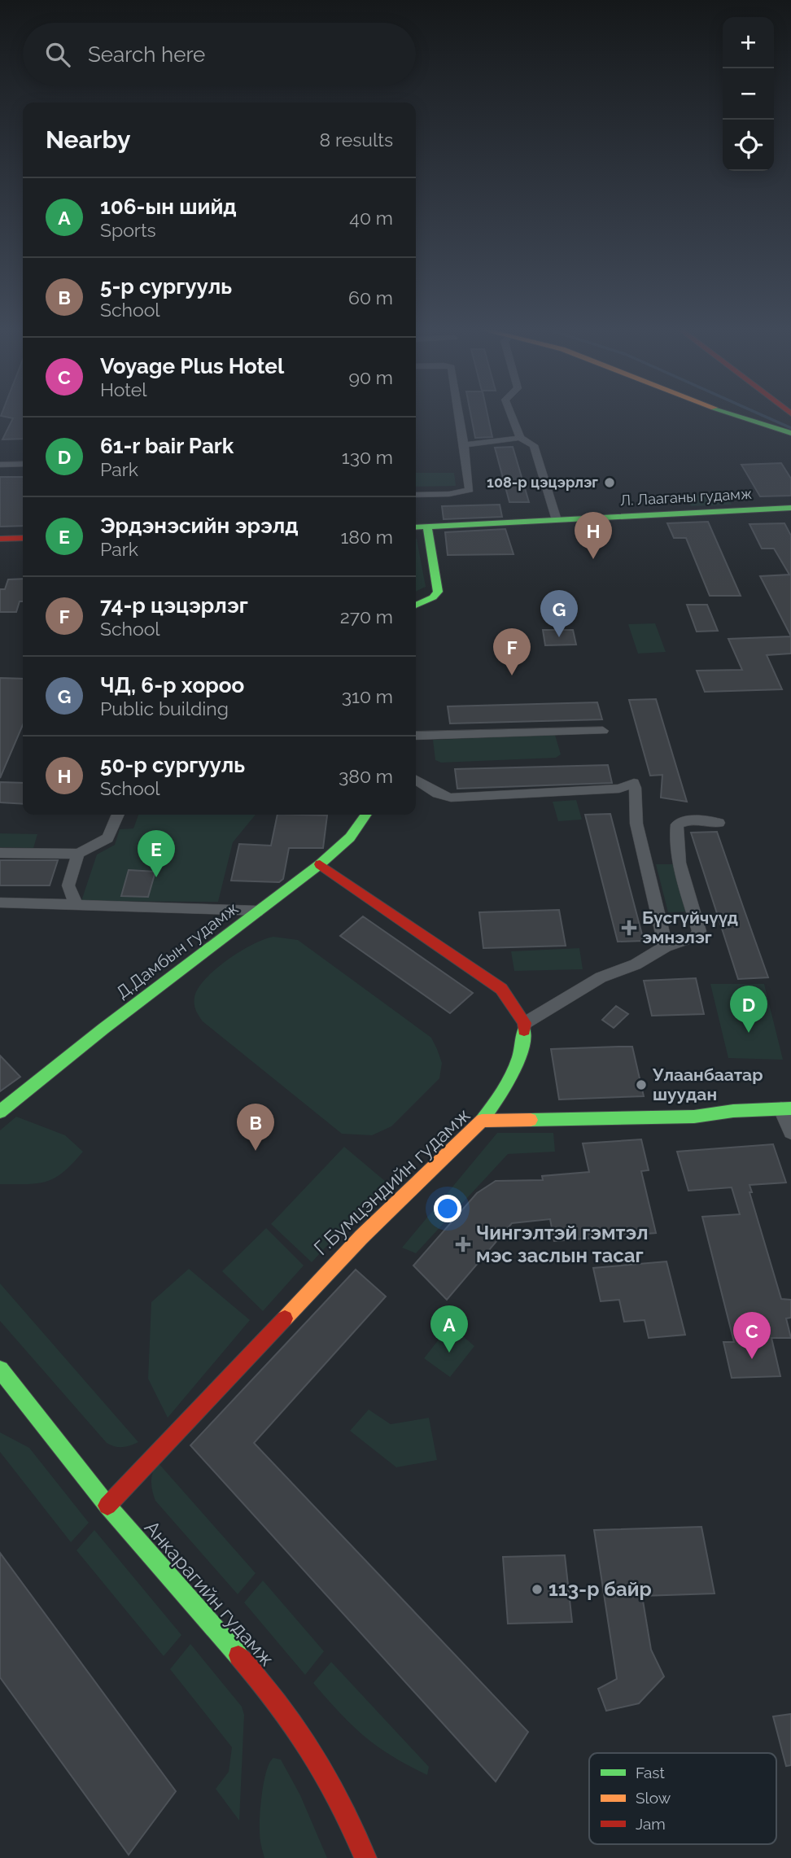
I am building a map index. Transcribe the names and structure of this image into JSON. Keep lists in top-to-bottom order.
{
  "streets": {
    "main road": [
      "Л. Лааганы гудамж",
      "Д.Дамбын гудамж",
      "Г.Бумцэндийн гудамж",
      "Анкарагийн гудамж"
    ]
  },
  "crossings": [
    ["Г.Бумцэндийн гудамж", "Анкарагийн гудамж"]
  ],
  "places": {
    "other": ["108-р цэцэрлэг", "Улаанбаатар шуудан", "113-р байр"],
    "health": ["Бүсгүйчүүд эмнэлэг", "Чингэлтэй гэмтэл мэс заслын тасаг"]
  },
  "legend": ["Fast", "Slow", "Jam"],
  "page": {
    "map_buttons": ["+", "−"],
    "search": "Search here",
    "heading": ["Nearby", "8 results"],
    "list": [
      {
        "mark": "A",
        "name": "106-ын шийд",
        "note": "Sports",
        "value": "40 m"
      },
      {
        "mark": "B",
        "name": "5-р сургууль",
        "note": "School",
        "value": "60 m"
      },
      {
        "mark": "C",
        "name": "Voyage Plus Hotel",
        "note": "Hotel",
        "value": "90 m"
      },
      {
        "mark": "D",
        "name": "61-r bair Park",
        "note": "Park",
        "value": "130 m"
      },
      {
        "mark": "E",
        "name": "Эрдэнэсийн эрэлд",
        "note": "Park",
        "value": "180 m"
      },
      {
        "mark": "F",
        "name": "74-р цэцэрлэг",
        "note": "School",
        "value": "270 m"
      },
      {
        "mark": "G",
        "name": "ЧД, 6-р хороо",
        "note": "Public building",
        "value": "310 m"
      },
      {
        "mark": "H",
        "name": "50-р сургууль",
        "note": "School",
        "value": "380 m"
      }
    ],
    "pins": [
      "H",
      "G",
      "F",
      "E",
      "D",
      "B",
      "A",
      "C"
    ]
  }
}
